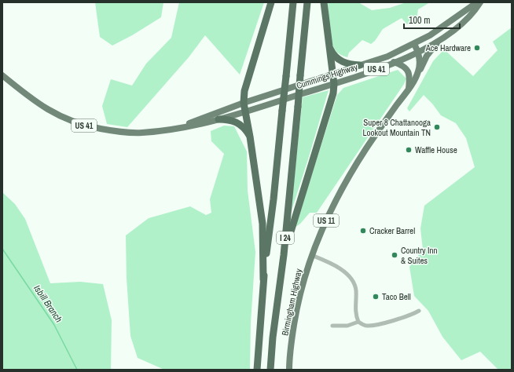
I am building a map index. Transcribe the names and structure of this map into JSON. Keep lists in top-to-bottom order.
{
  "streets": {
    "highway": ["I 24"],
    "main road": [
      "US 41",
      "Cummings Highway",
      "US 11",
      "Birmingham Highway"
    ]
  },
  "crossings": [
    ["Cummings Highway", "Birmingham Highway"]
  ],
  "water": ["Isbill Branch"],
  "places": [
    "Ace Hardware",
    "Super 8 Chattanooga Lookout Mountain TN",
    "Waffle House",
    "Cracker Barrel",
    "Country Inn & Suites",
    "Taco Bell"
  ],
  "scale_bar": "100 m"
}
